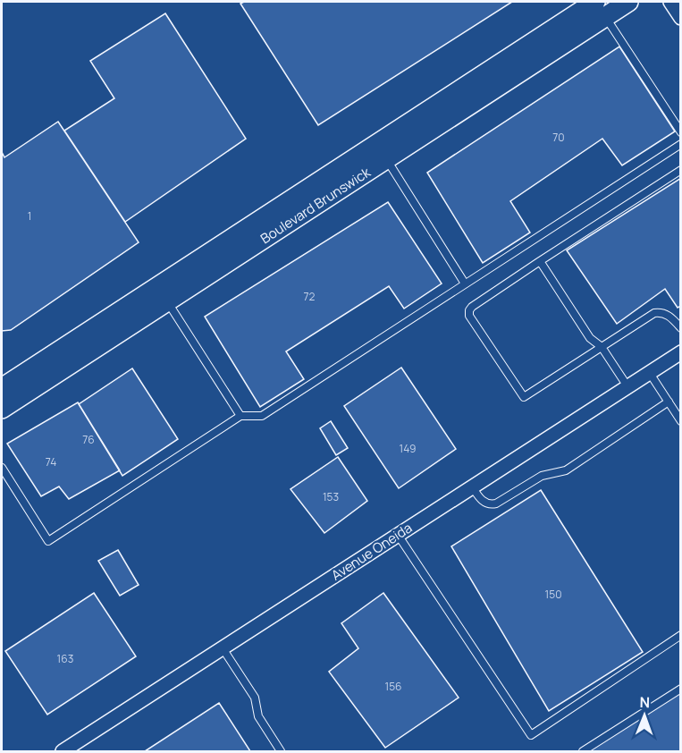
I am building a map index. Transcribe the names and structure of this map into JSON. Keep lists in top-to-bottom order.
{
  "streets": {
    "street": ["Boulevard Brunswick", "Avenue Oneida"]
  },
  "house_numbers": [
    "70",
    "1",
    "72",
    "76",
    "149",
    "74",
    "153",
    "150",
    "163",
    "156"
  ],
  "north": "top"
}
